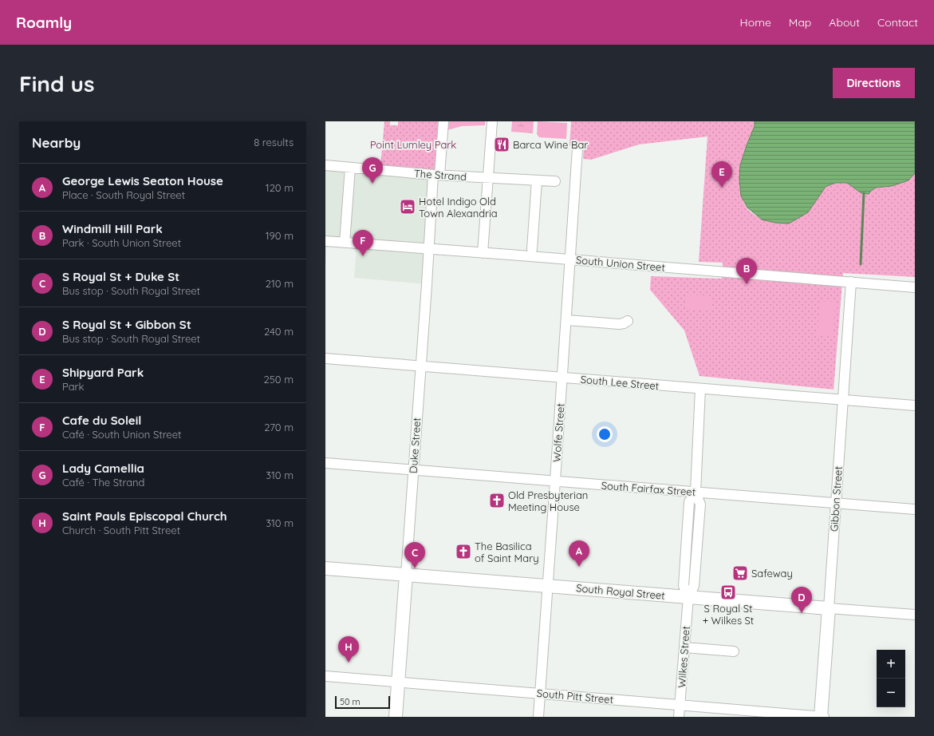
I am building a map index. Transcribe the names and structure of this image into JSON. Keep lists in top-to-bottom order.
{
  "streets": {
    "main road": ["Duke Street", "Gibbon Street", "South Royal Street"],
    "street": [
      "The Strand",
      "South Union Street",
      "South Lee Street",
      "Wolfe Street",
      "South Fairfax Street",
      "Wilkes Street",
      "South Pitt Street"
    ]
  },
  "crossings": [
    ["The Strand", "Duke Street"],
    ["South Union Street", "Wolfe Street"],
    ["South Union Street", "Duke Street"],
    ["South Union Street", "Gibbon Street"],
    ["South Lee Street", "Wolfe Street"],
    ["South Lee Street", "Duke Street"],
    ["South Lee Street", "Gibbon Street"],
    ["South Lee Street", "Wilkes Street"],
    ["Wolfe Street", "South Fairfax Street"],
    ["Wolfe Street", "South Royal Street"],
    ["Wolfe Street", "South Pitt Street"],
    ["Duke Street", "South Fairfax Street"],
    ["Duke Street", "South Royal Street"],
    ["Duke Street", "South Pitt Street"],
    ["South Fairfax Street", "Gibbon Street"],
    ["South Fairfax Street", "Wilkes Street"],
    ["Gibbon Street", "South Royal Street"],
    ["Gibbon Street", "South Pitt Street"],
    ["South Royal Street", "Wilkes Street"],
    ["Wilkes Street", "South Pitt Street"]
  ],
  "parks": ["Point Lumley Park"],
  "places": {
    "restaurant": ["Barca Wine Bar"],
    "hotel": ["Hotel Indigo Old Town Alexandria"],
    "church": ["Old Presbyterian Meeting House", "The Basilica of Saint Mary"],
    "supermarket": ["Safeway"],
    "bus stop": ["S Royal St + Wilkes St"]
  },
  "scale_bar": "50 m",
  "page": {
    "header": "Roamly",
    "nav": [
      "Home",
      "Map",
      "About",
      "Contact"
    ],
    "buttons": "Directions",
    "title": "Find us",
    "heading": ["Nearby", "8 results"],
    "pins": [
      "G",
      "E",
      "F",
      "B",
      "A",
      "C",
      "D",
      "H"
    ],
    "list": [
      {
        "mark": "A",
        "name": "George Lewis Seaton House",
        "note": "Place · South Royal Street",
        "value": "120 m"
      },
      {
        "mark": "B",
        "name": "Windmill Hill Park",
        "note": "Park · South Union Street",
        "value": "190 m"
      },
      {
        "mark": "C",
        "name": "S Royal St + Duke St",
        "note": "Bus stop · South Royal Street",
        "value": "210 m"
      },
      {
        "mark": "D",
        "name": "S Royal St + Gibbon St",
        "note": "Bus stop · South Royal Street",
        "value": "240 m"
      },
      {
        "mark": "E",
        "name": "Shipyard Park",
        "note": "Park",
        "value": "250 m"
      },
      {
        "mark": "F",
        "name": "Cafe du Soleil",
        "note": "Café · South Union Street",
        "value": "270 m"
      },
      {
        "mark": "G",
        "name": "Lady Camellia",
        "note": "Café · The Strand",
        "value": "310 m"
      },
      {
        "mark": "H",
        "name": "Saint Pauls Episcopal Church",
        "note": "Church · South Pitt Street",
        "value": "310 m"
      }
    ],
    "map_buttons": ["+", "−"],
    "scale": "50 m"
  }
}
